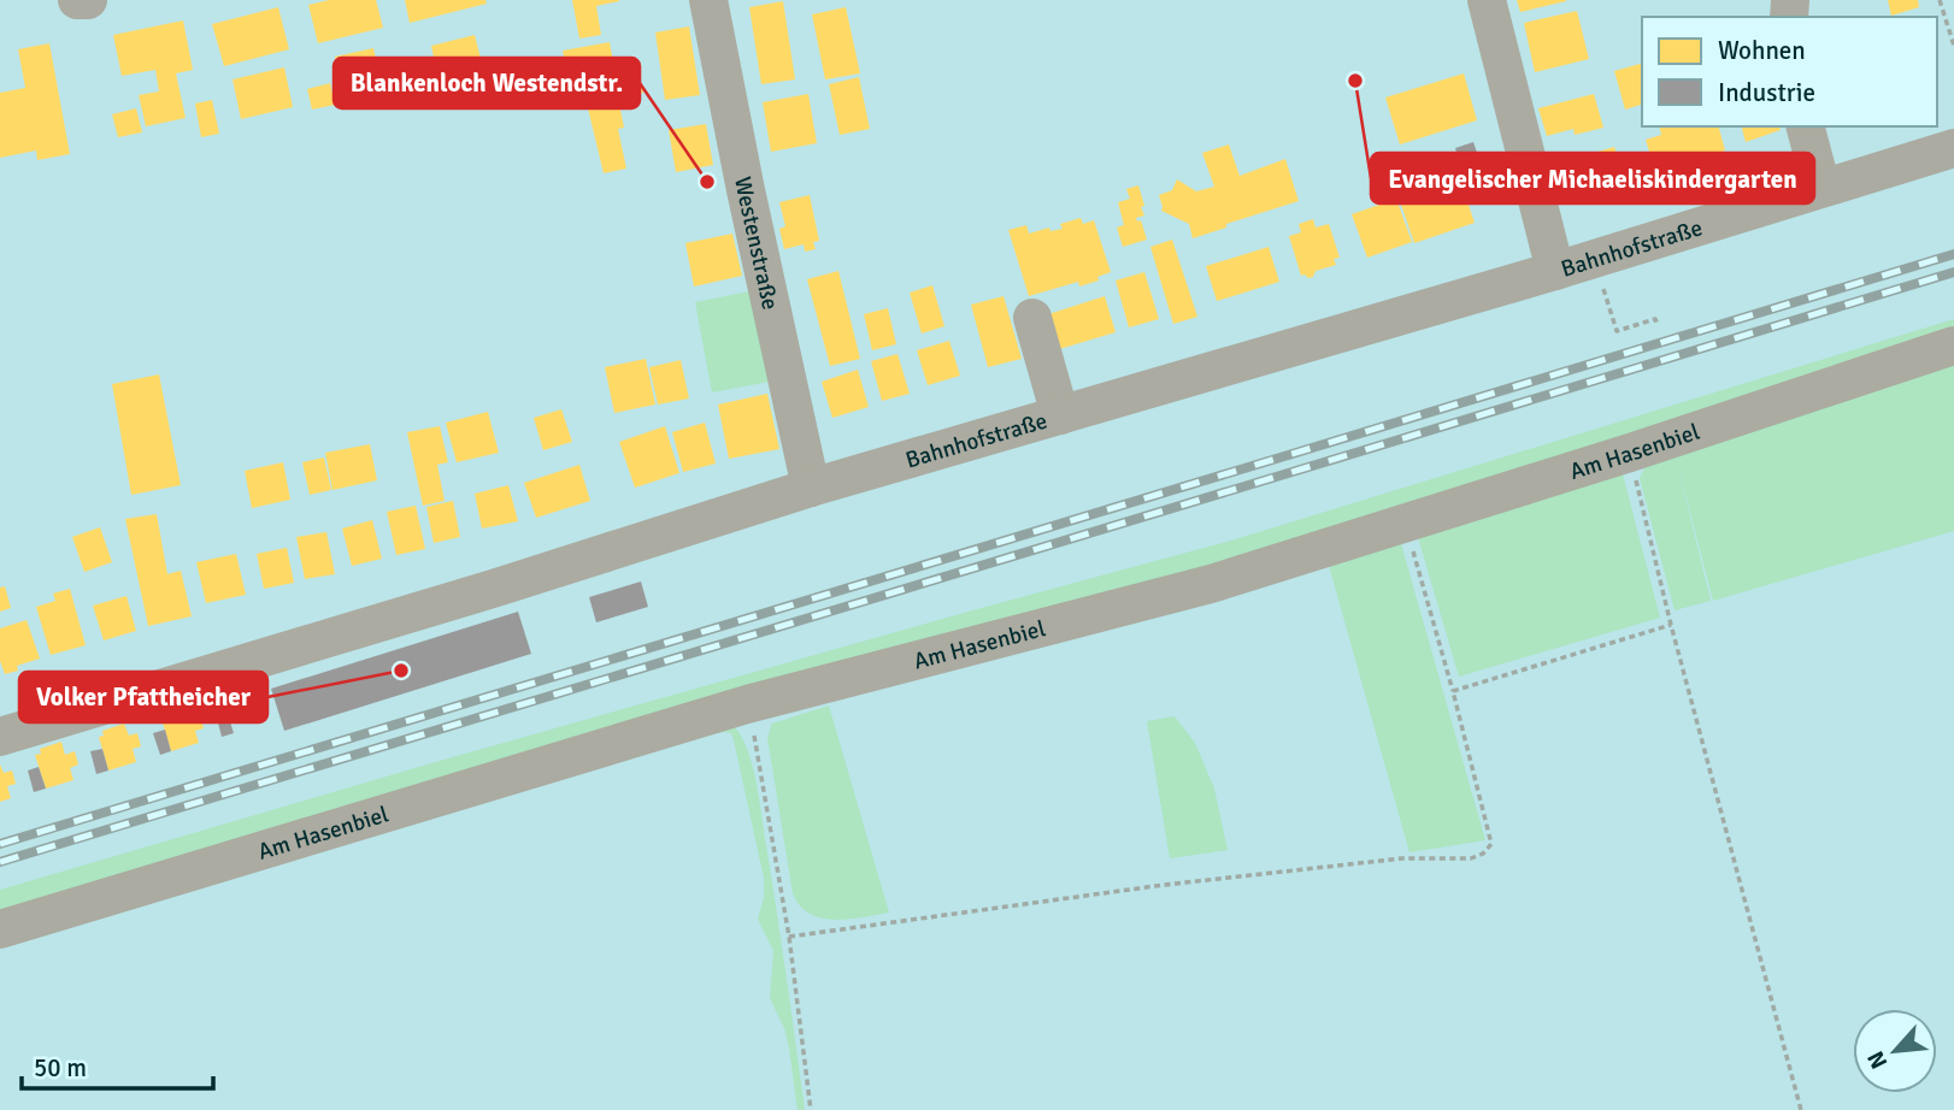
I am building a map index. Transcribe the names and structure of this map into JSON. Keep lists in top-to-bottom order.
{
  "streets": {
    "street": ["Westenstraße", "Bahnhofstraße", "Am Hasenbiel"]
  },
  "crossings": [
    ["Westenstraße", "Bahnhofstraße"]
  ],
  "places": ["Evangelischer Michaeliskindergarten", "Blankenloch Westendstr.", "Volker Pfattheicher"],
  "legend": ["Wohnen", "Industrie"],
  "scale_bar": "50 m",
  "north": "bottom left"
}
